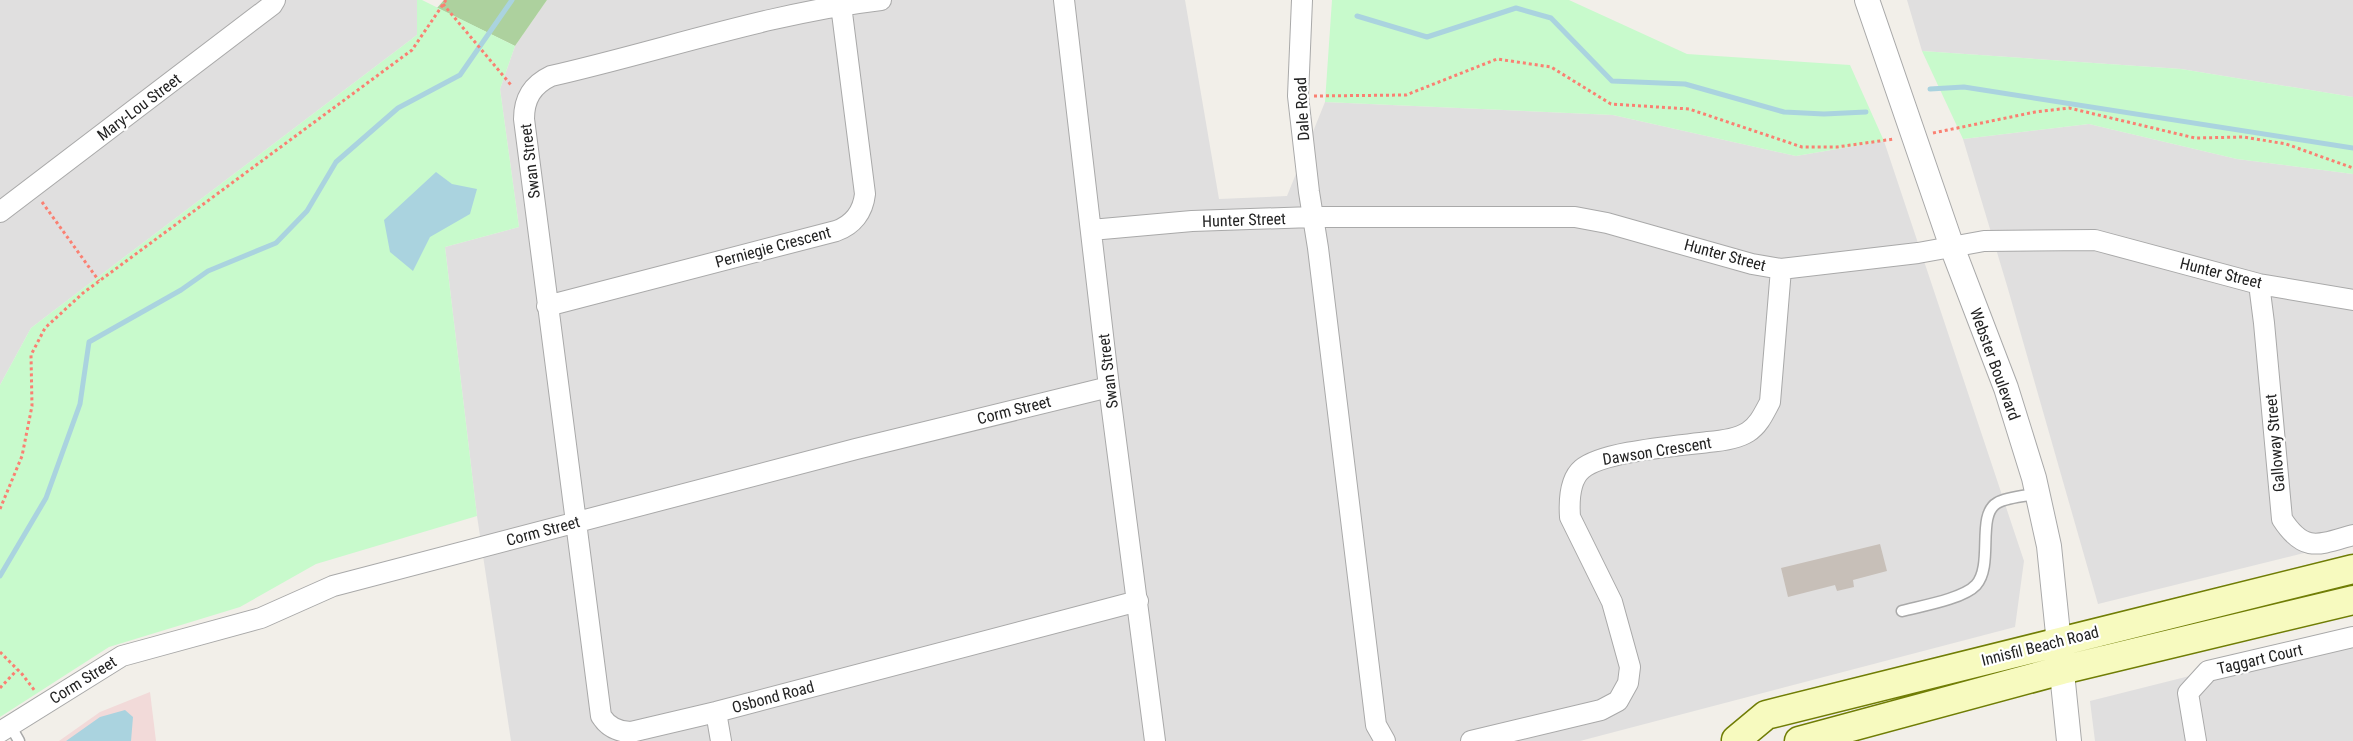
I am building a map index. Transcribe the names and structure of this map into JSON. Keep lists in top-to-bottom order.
{
  "streets": {
    "main road": ["Innisfil Beach Road"],
    "street": [
      "Mary-Lou Street",
      "Dale Road",
      "Swan Street",
      "Hunter Street",
      "Perniegie Crescent",
      "Webster Boulevard",
      "Corm Street",
      "Galloway Street",
      "Dawson Crescent",
      "Taggart Court",
      "Osbond Road"
    ]
  },
  "crossings": [
    ["Dale Road", "Hunter Street"],
    ["Swan Street", "Hunter Street"],
    ["Swan Street", "Perniegie Crescent"],
    ["Swan Street", "Corm Street"],
    ["Swan Street", "Osbond Road"],
    ["Hunter Street", "Webster Boulevard"],
    ["Hunter Street", "Galloway Street"],
    ["Hunter Street", "Dawson Crescent"],
    ["Webster Boulevard", "Innisfil Beach Road"],
    ["Corm Street", "Osbond Road"]
  ]
}
